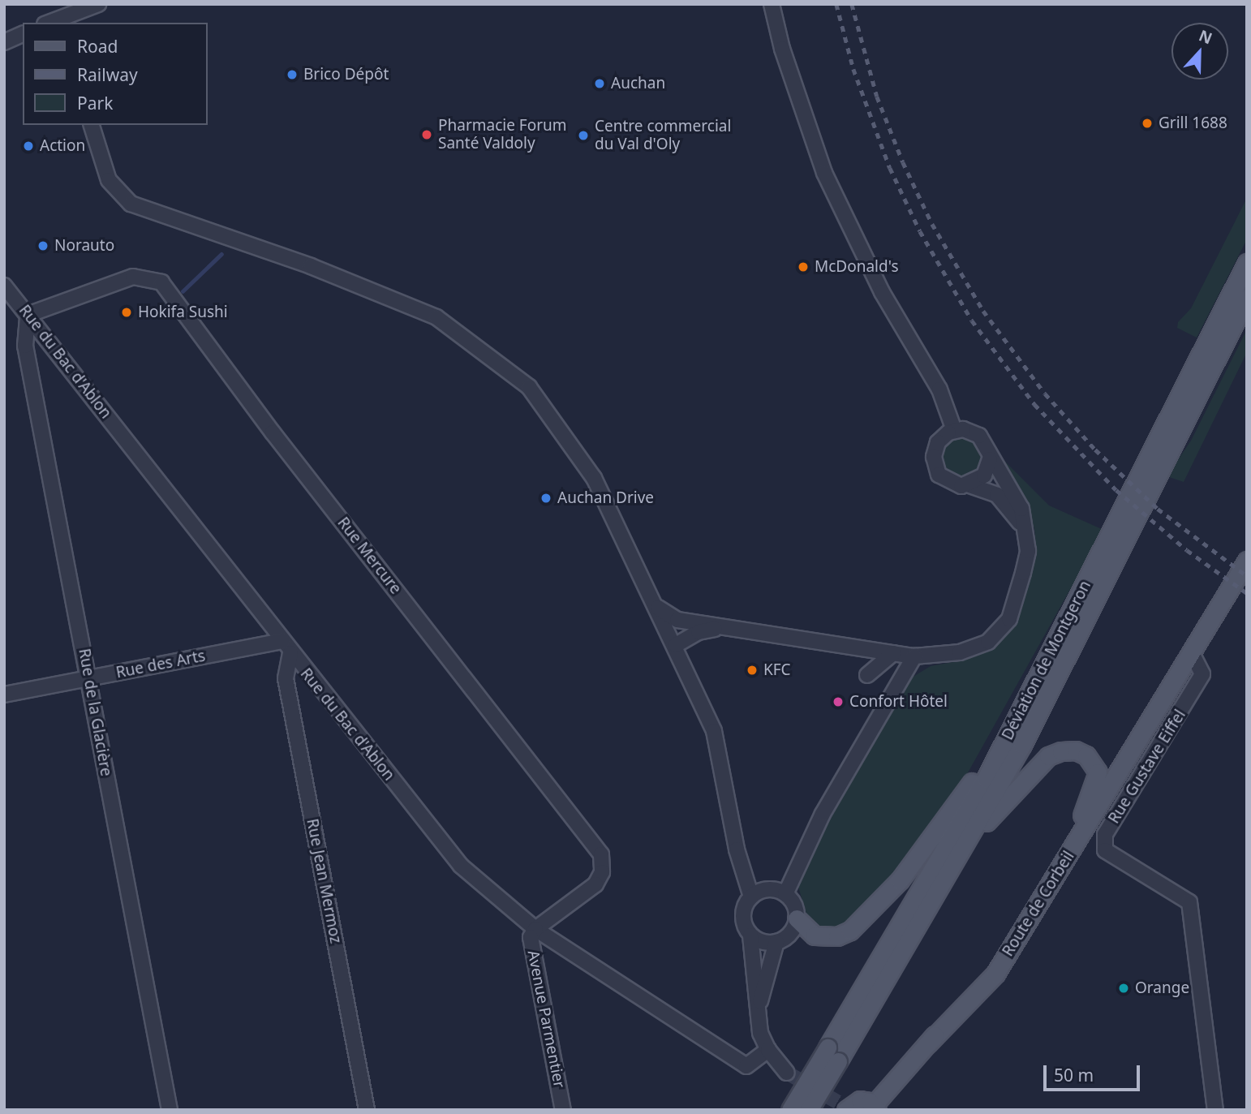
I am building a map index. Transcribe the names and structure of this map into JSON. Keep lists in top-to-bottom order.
{
  "streets": {
    "main road": ["Déviation de Montgeron", "Route de Corbeil"],
    "street": [
      "Rue du Bac d'Ablon",
      "Rue Mercure",
      "Rue des Arts",
      "Rue de la Glacière",
      "Rue Gustave Eiffel",
      "Rue Jean Mermoz",
      "Avenue Parmentier"
    ]
  },
  "crossings": [
    ["Rue du Bac d'Ablon", "Rue Mercure"],
    ["Rue du Bac d'Ablon", "Rue des Arts"],
    ["Rue du Bac d'Ablon", "Rue de la Glacière"],
    ["Rue du Bac d'Ablon", "Rue Jean Mermoz"],
    ["Rue du Bac d'Ablon", "Avenue Parmentier"],
    ["Rue Mercure", "Rue de la Glacière"],
    ["Rue Mercure", "Avenue Parmentier"],
    ["Rue des Arts", "Rue de la Glacière"],
    ["Rue des Arts", "Rue Jean Mermoz"],
    ["Rue Gustave Eiffel", "Route de Corbeil"]
  ],
  "places": [
    "Brico Dépôt",
    "Auchan",
    "Grill 1688",
    "Pharmacie Forum Santé Valdoly",
    "Centre commercial du Val d'Oly",
    "Action",
    "Norauto",
    "McDonald's",
    "Hokifa Sushi",
    "Auchan Drive",
    "KFC",
    "Confort Hôtel",
    "Orange"
  ],
  "legend": ["Road", "Railway", "Park"],
  "scale_bar": "50 m",
  "north": "top"
}
